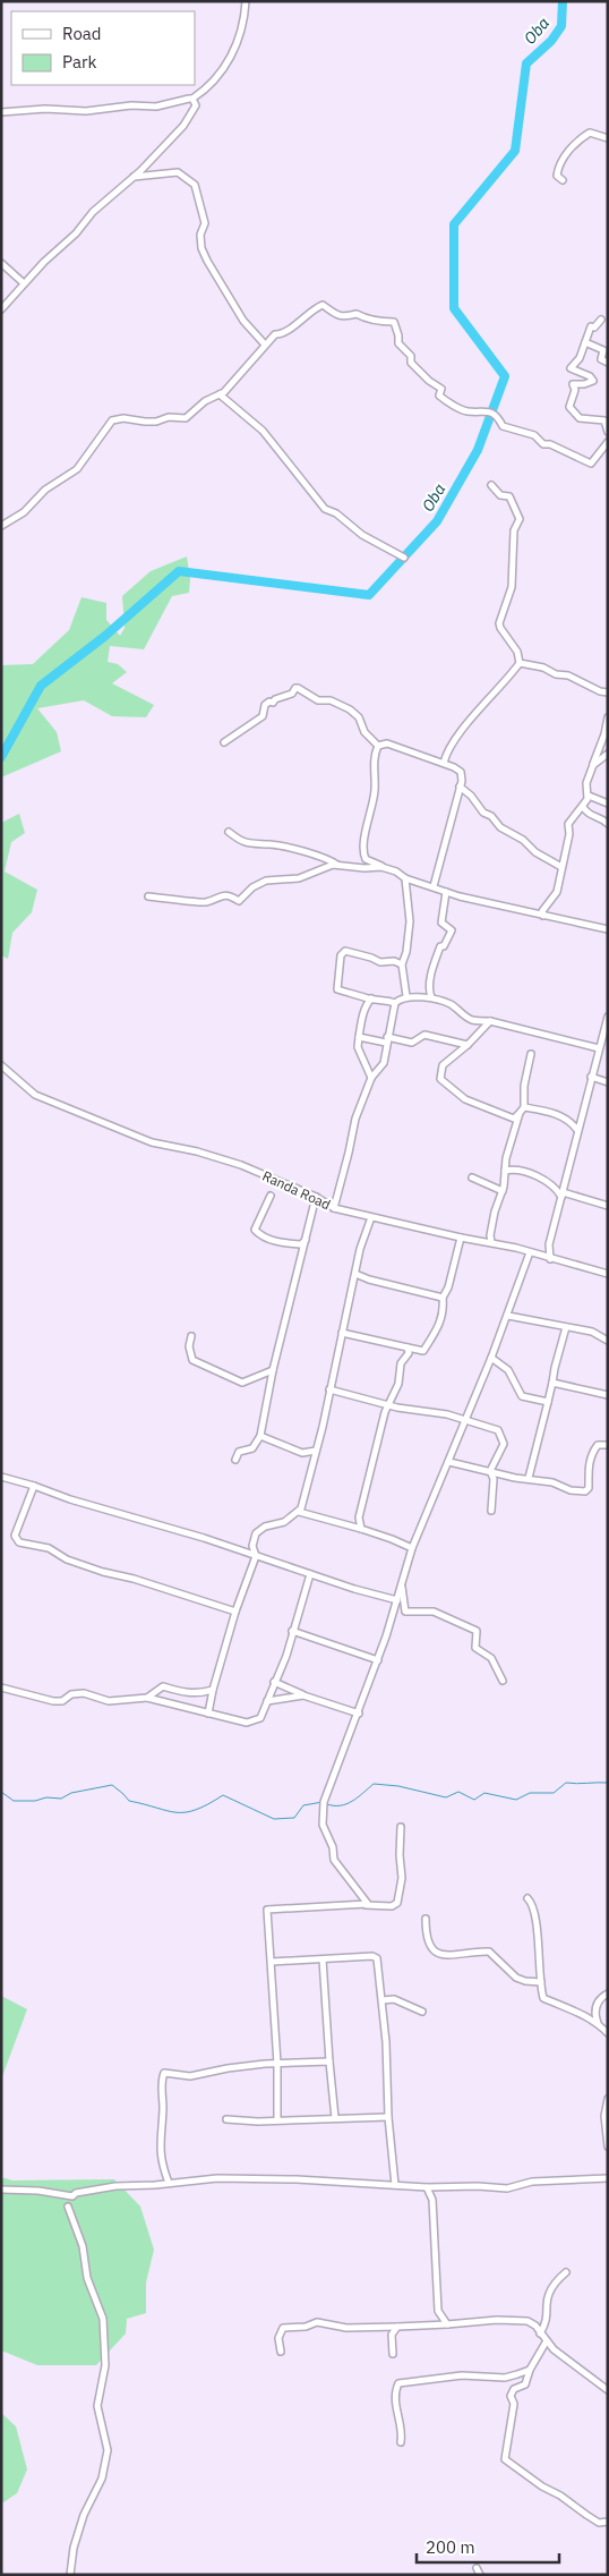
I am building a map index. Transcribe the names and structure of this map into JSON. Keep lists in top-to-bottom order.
{
  "streets": {
    "street": ["Randa Road"]
  },
  "water": ["Oba"],
  "legend": ["Road", "Park"],
  "scale_bar": "200 m"
}
